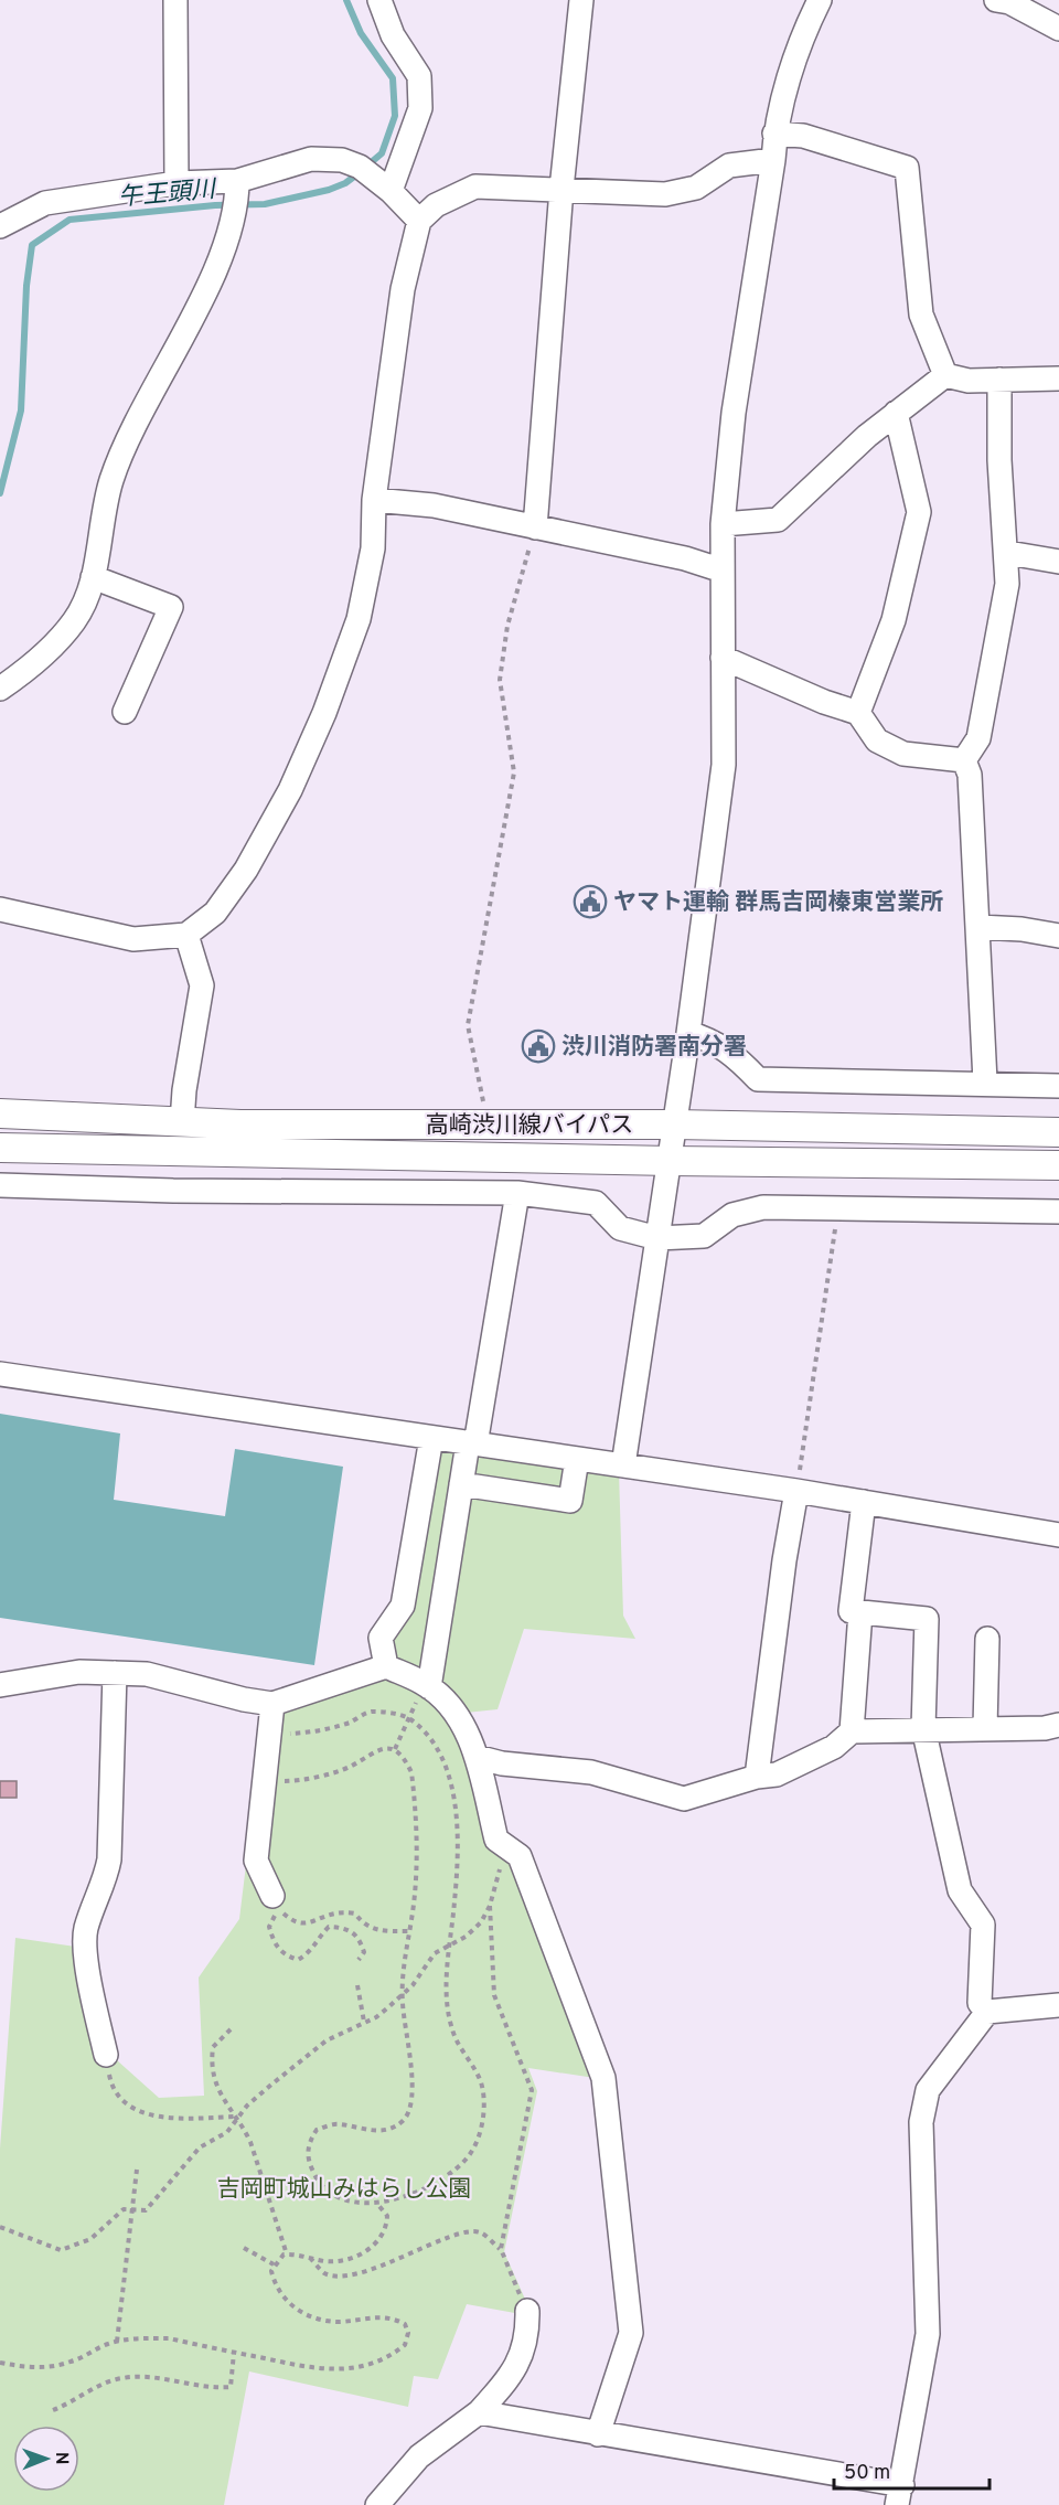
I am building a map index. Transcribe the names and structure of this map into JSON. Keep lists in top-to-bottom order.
{
  "streets": {
    "main road": ["高崎渋川線バイパス"]
  },
  "water": ["午王頭川"],
  "parks": ["吉岡町城山みはらし公園"],
  "places": {
    "public building": ["ヤマト運輸 群馬吉岡榛東営業所", "渋川消防署南分署"]
  },
  "scale_bar": "50 m",
  "north": "right"
}
